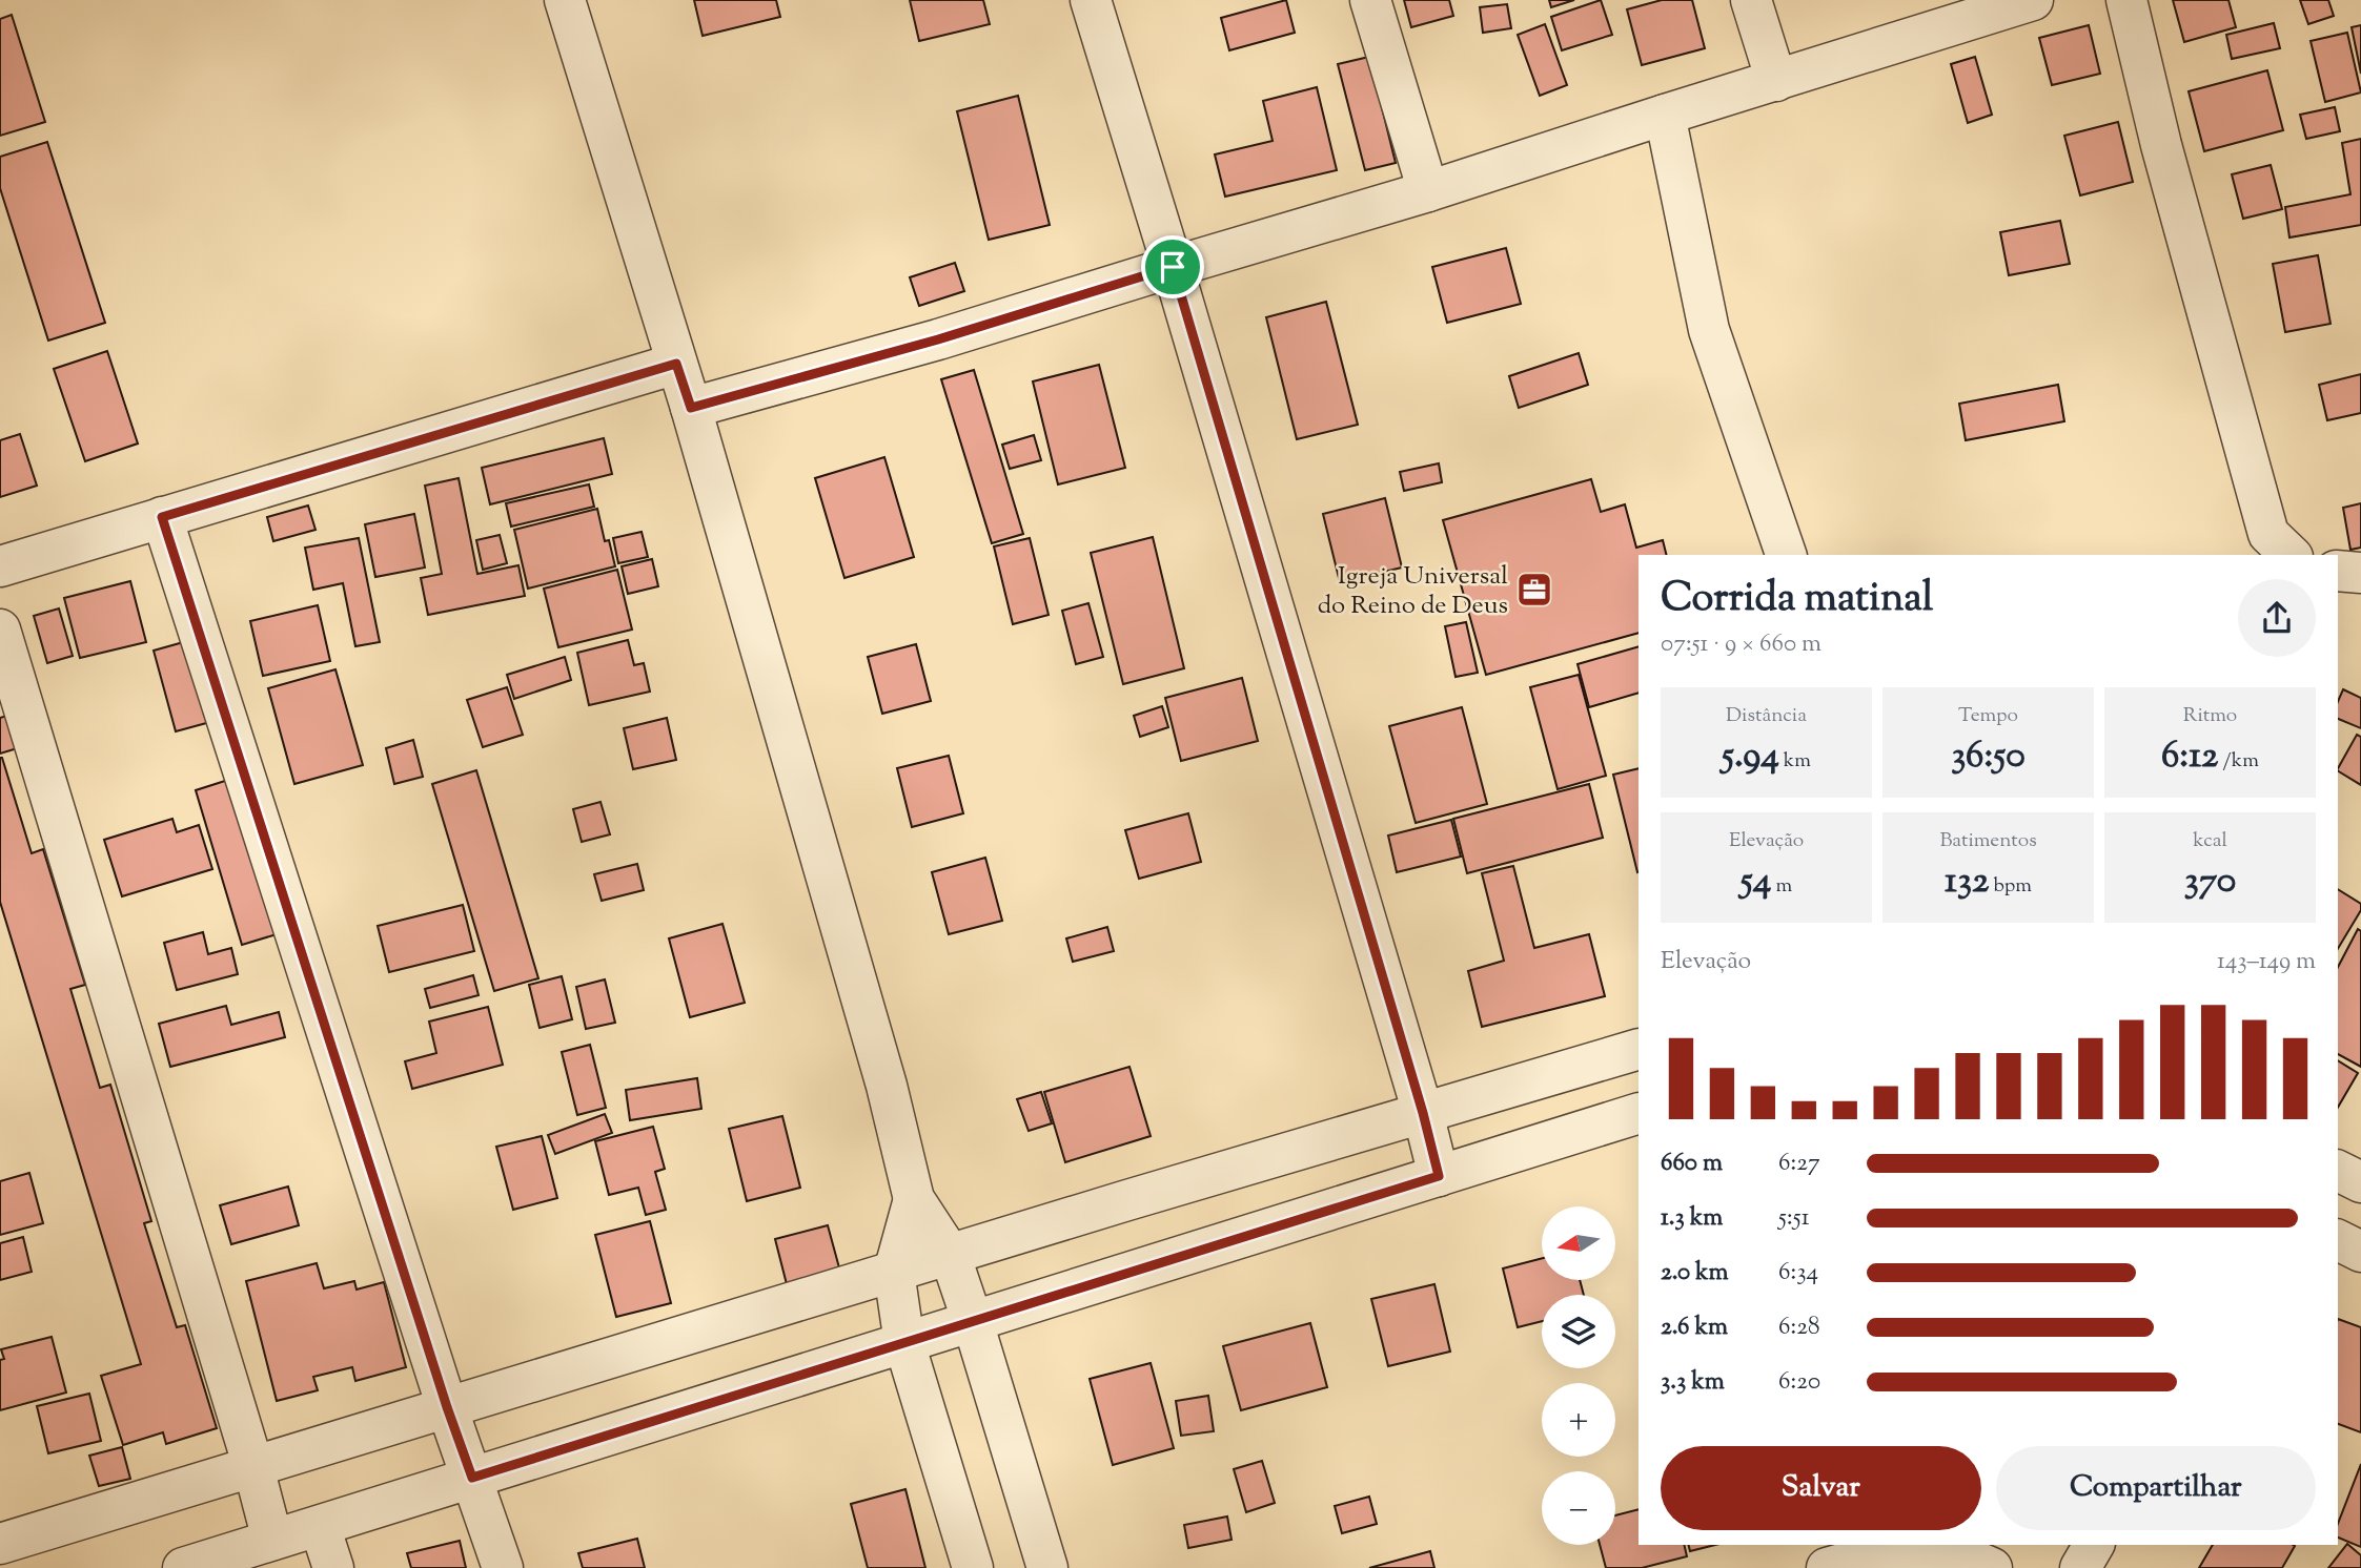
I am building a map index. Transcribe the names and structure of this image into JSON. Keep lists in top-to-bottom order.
{
  "places": {
    "office": ["Igreja Universal do Reino de Deus"]
  },
  "north": "left",
  "page": {
    "heading": ["Corrida matinal", "07:51 · 9 × 660 m"],
    "stats": [
      ["Distância", "5.94 km"],
      ["Tempo", "36:50"],
      ["Ritmo", "6:12 /km"],
      ["Elevação", "54 m"],
      ["Batimentos", "132 bpm"],
      ["kcal", "370"]
    ],
    "chart": ["Elevação", "143–149 m"],
    "list": [
      {
        "name": "660 m",
        "note": "6:27"
      },
      {
        "name": "1.3 km",
        "note": "5:51"
      },
      {
        "name": "2.0 km",
        "note": "6:34"
      },
      {
        "name": "2.6 km",
        "note": "6:28"
      },
      {
        "name": "3.3 km",
        "note": "6:20"
      }
    ],
    "map_buttons": ["+", "−"],
    "buttons": ["Salvar", "Compartilhar"]
  }
}
